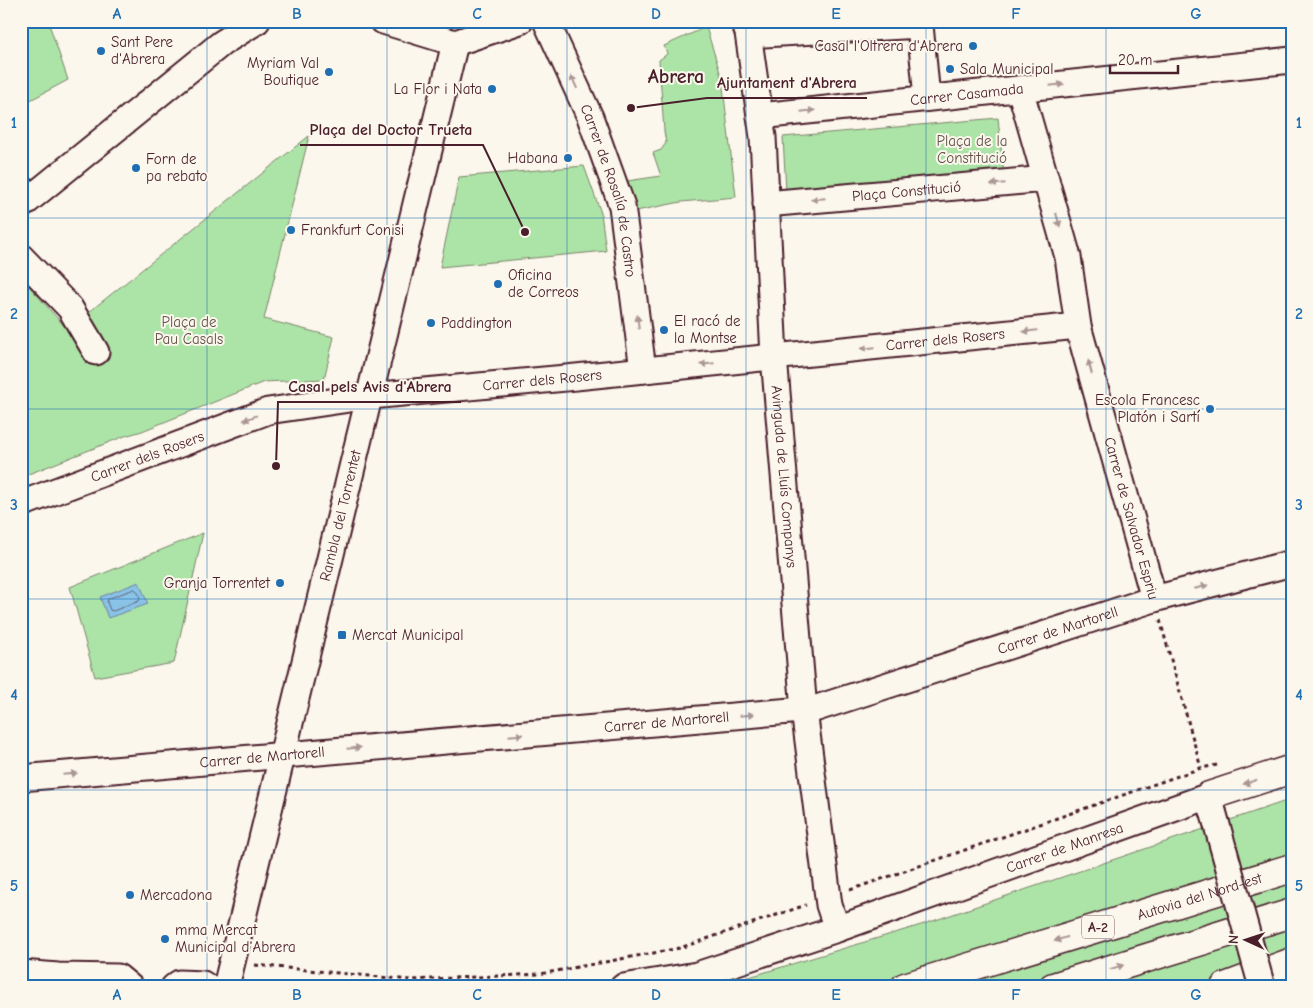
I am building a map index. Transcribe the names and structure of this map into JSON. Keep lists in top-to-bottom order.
{
  "streets": {
    "main road": ["Carrer de Manresa", "Autovia del Nord-est", "A-2"],
    "street": [
      "Carrer Casamada",
      "Carrer de Rosalía de Castro",
      "Plaça Constitució",
      "Carrer dels Rosers",
      "Avinguda de Lluís Companys",
      "Rambla del Torrentet",
      "Carrer de Salvador Espriu",
      "Carrer de Martorell"
    ]
  },
  "crossings": [
    ["Carrer Casamada", "Avinguda de Lluís Companys"],
    ["Carrer Casamada", "Carrer de Salvador Espriu"],
    ["Carrer de Rosalía de Castro", "Carrer dels Rosers"],
    ["Plaça Constitució", "Avinguda de Lluís Companys"],
    ["Plaça Constitució", "Carrer de Salvador Espriu"],
    ["Carrer dels Rosers", "Avinguda de Lluís Companys"],
    ["Carrer dels Rosers", "Rambla del Torrentet"],
    ["Carrer dels Rosers", "Carrer de Salvador Espriu"],
    ["Avinguda de Lluís Companys", "Carrer de Martorell"],
    ["Avinguda de Lluís Companys", "Carrer de Manresa"],
    ["Rambla del Torrentet", "Carrer de Martorell"],
    ["Carrer de Salvador Espriu", "Carrer de Martorell"],
    ["Carrer de Salvador Espriu", "Carrer de Manresa"]
  ],
  "one_way": [
    "Carrer Casamada",
    "Carrer de Rosalía de Castro",
    "Plaça Constitució",
    "Carrer dels Rosers",
    "Carrer de Martorell"
  ],
  "districts": ["Abrera"],
  "parks": ["Plaça de la Constitució", "Plaça de Pau Casals"],
  "places": {
    "other": [
      "Casal l'Oltrera d'Abrera",
      "Sant Pere d'Abrera",
      "Sala Municipal",
      "Myriam Val Boutique",
      "La Flor i Nata",
      "Ajuntament d'Abrera",
      "Habana",
      "Forn de pa rebato",
      "Frankfurt Conisi",
      "Plaça del Doctor Trueta",
      "Oficina de Correos",
      "Paddington",
      "El racó de la Montse",
      "Escola Francesc Platón i Sartí",
      "Casal pels Avis d'Abrera",
      "Granja Torrentet",
      "Mercadona",
      "mma Mercat Municipal d'Abrera"
    ],
    "transit": ["Mercat Municipal"]
  },
  "scale_bar": "20 m",
  "north": "left",
  "grid": {
    "columns": [
      "A",
      "B",
      "C",
      "D",
      "E",
      "F",
      "G"
    ],
    "rows": [
      "1",
      "2",
      "3",
      "4",
      "5"
    ]
  }
}
